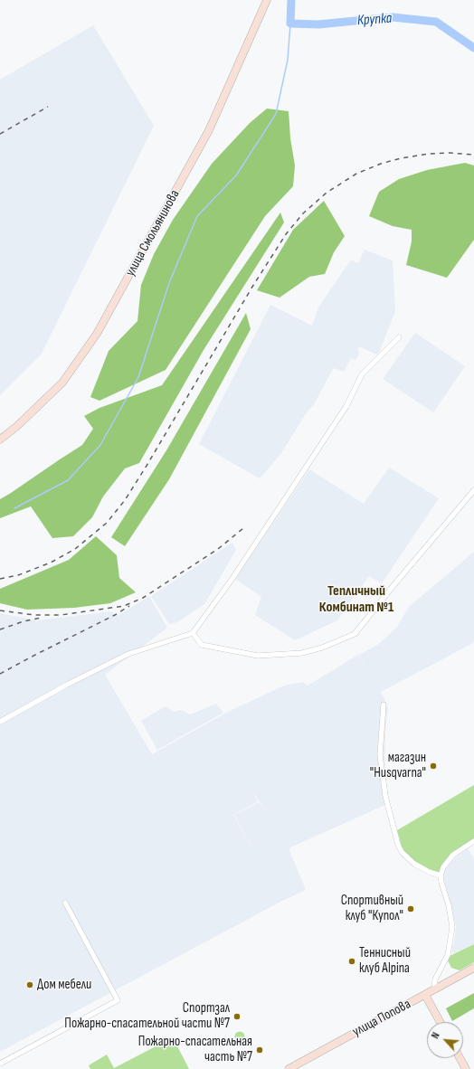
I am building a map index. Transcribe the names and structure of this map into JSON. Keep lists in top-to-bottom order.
{
  "streets": {
    "street": ["улица Смольянинова", "улица Попова"]
  },
  "districts": ["Тепличный Комбинат №1"],
  "water": ["Крупка"],
  "places": [
    "магазин \"Husqvarna\"",
    "Спортивный клуб \"Купол\"",
    "Теннисный клуб Alpina",
    "Дом мебели",
    "Спортзал Пожарно-спасательной части №7",
    "Пожарно-спасательная часть №7"
  ],
  "north": "top left"
}
